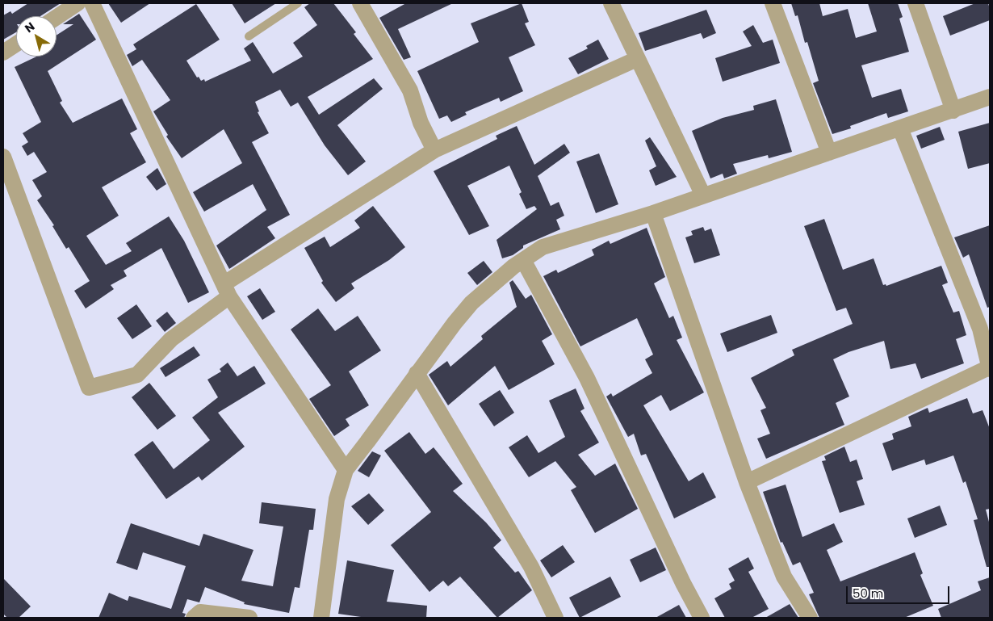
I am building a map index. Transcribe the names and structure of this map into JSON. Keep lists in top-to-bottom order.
{
  "scale_bar": "50 m",
  "north": "top left"
}
